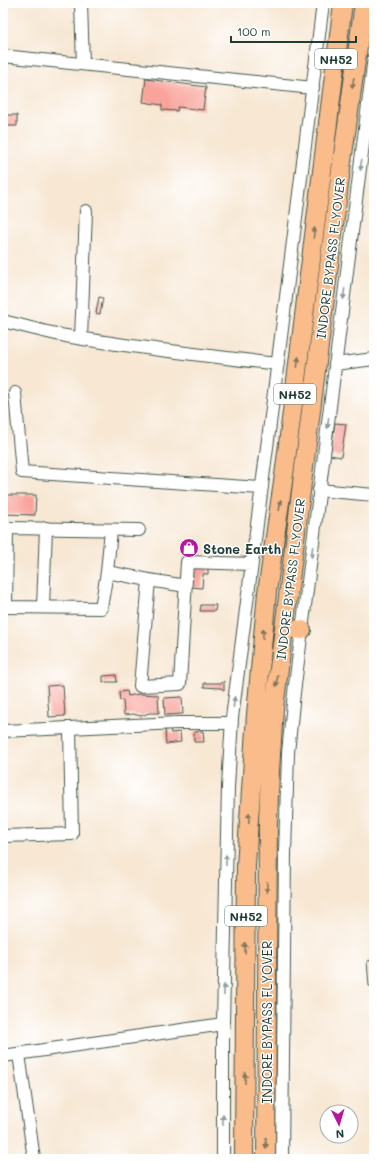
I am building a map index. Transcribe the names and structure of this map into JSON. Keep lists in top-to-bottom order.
{
  "streets": {
    "highway": ["NH52", "INDORE BYPASS FLYOVER"]
  },
  "places": {
    "shop": ["Stone Earth"]
  },
  "scale_bar": "100 m",
  "north": "bottom"
}
